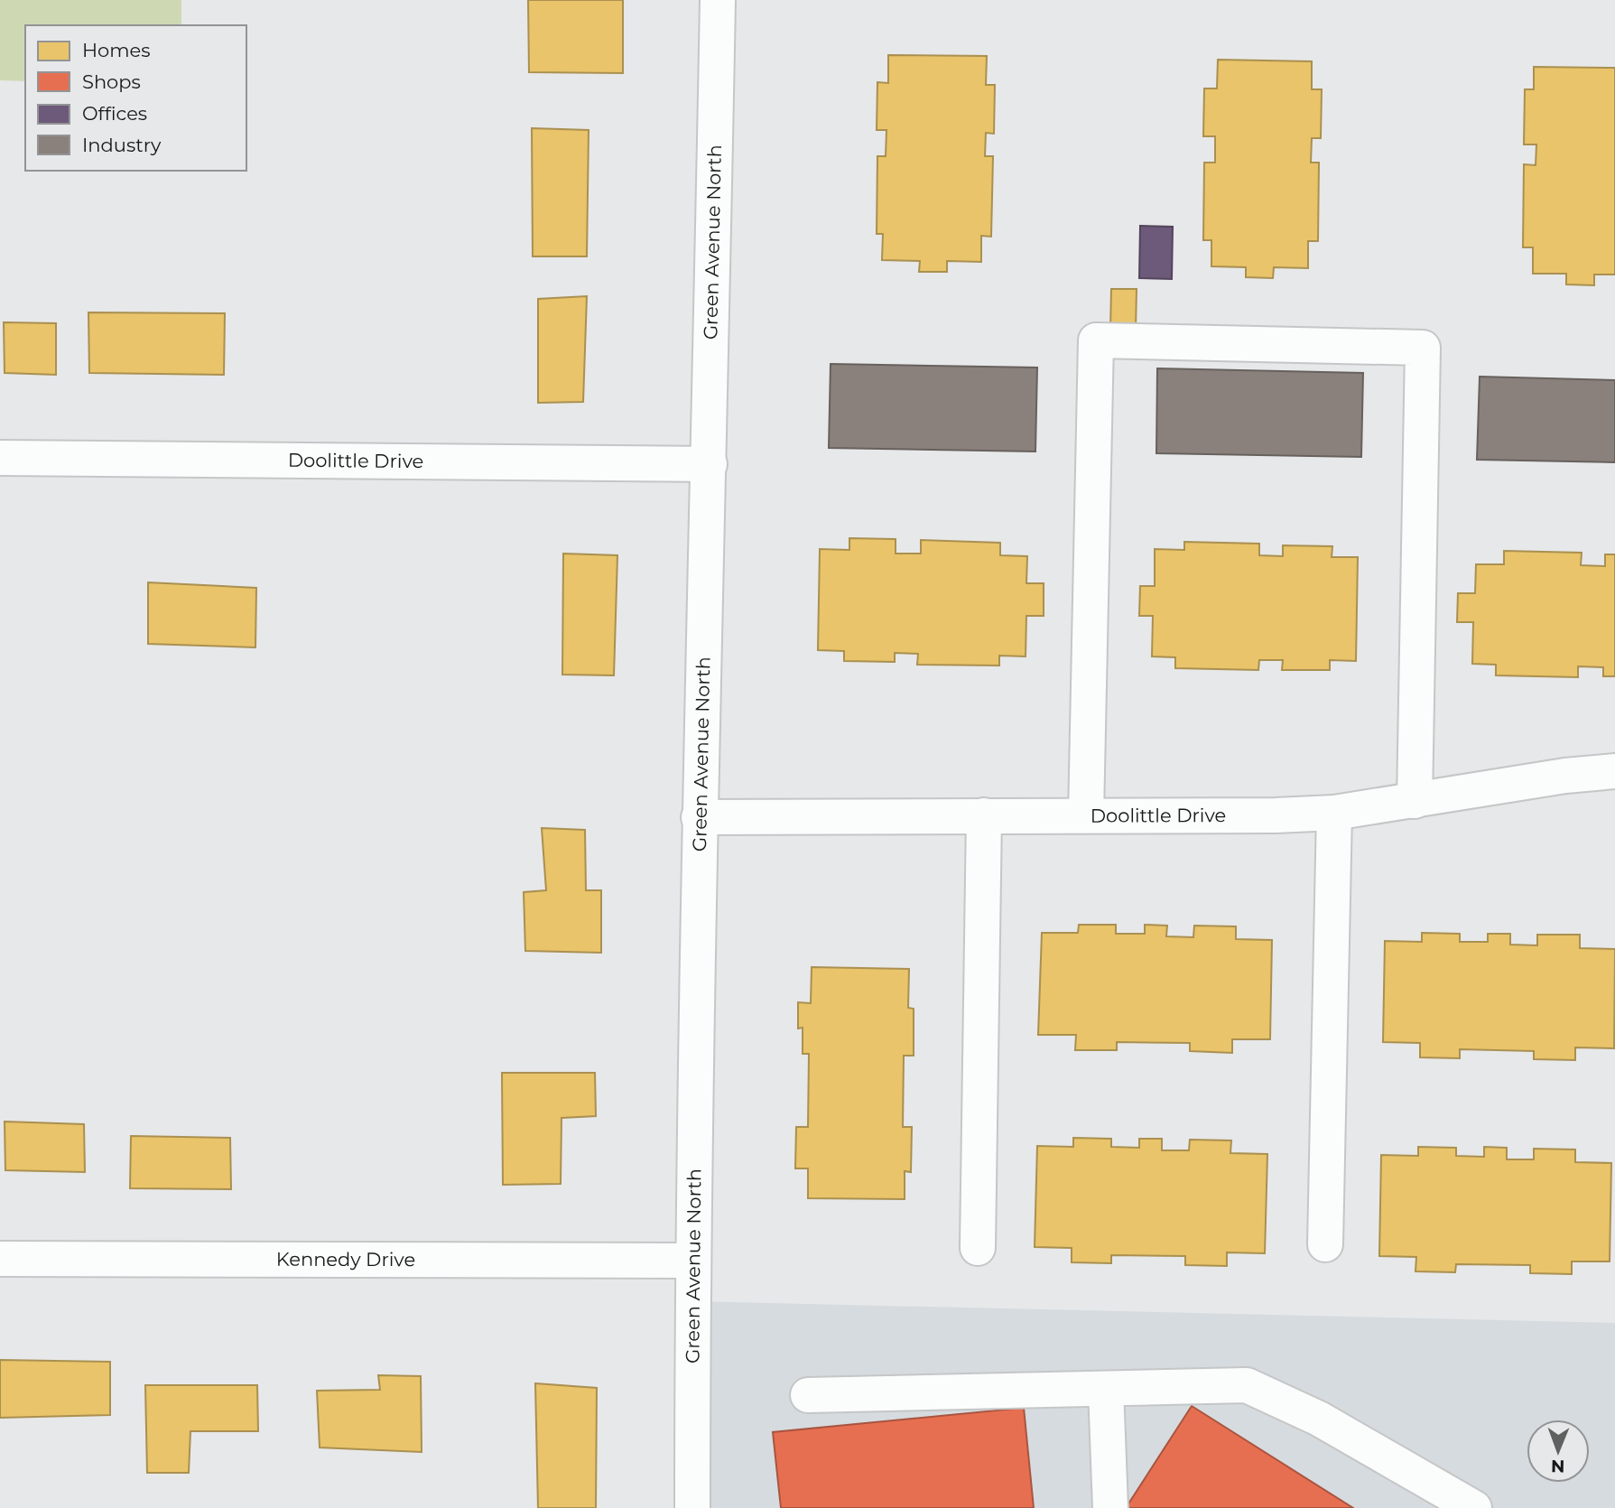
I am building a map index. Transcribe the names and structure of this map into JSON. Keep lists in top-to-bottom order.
{
  "streets": {
    "street": ["Green Avenue North", "Doolittle Drive", "Kennedy Drive"]
  },
  "crossings": [
    ["Green Avenue North", "Doolittle Drive"],
    ["Green Avenue North", "Kennedy Drive"]
  ],
  "legend": [
    "Homes",
    "Shops",
    "Offices",
    "Industry"
  ],
  "north": "bottom"
}
